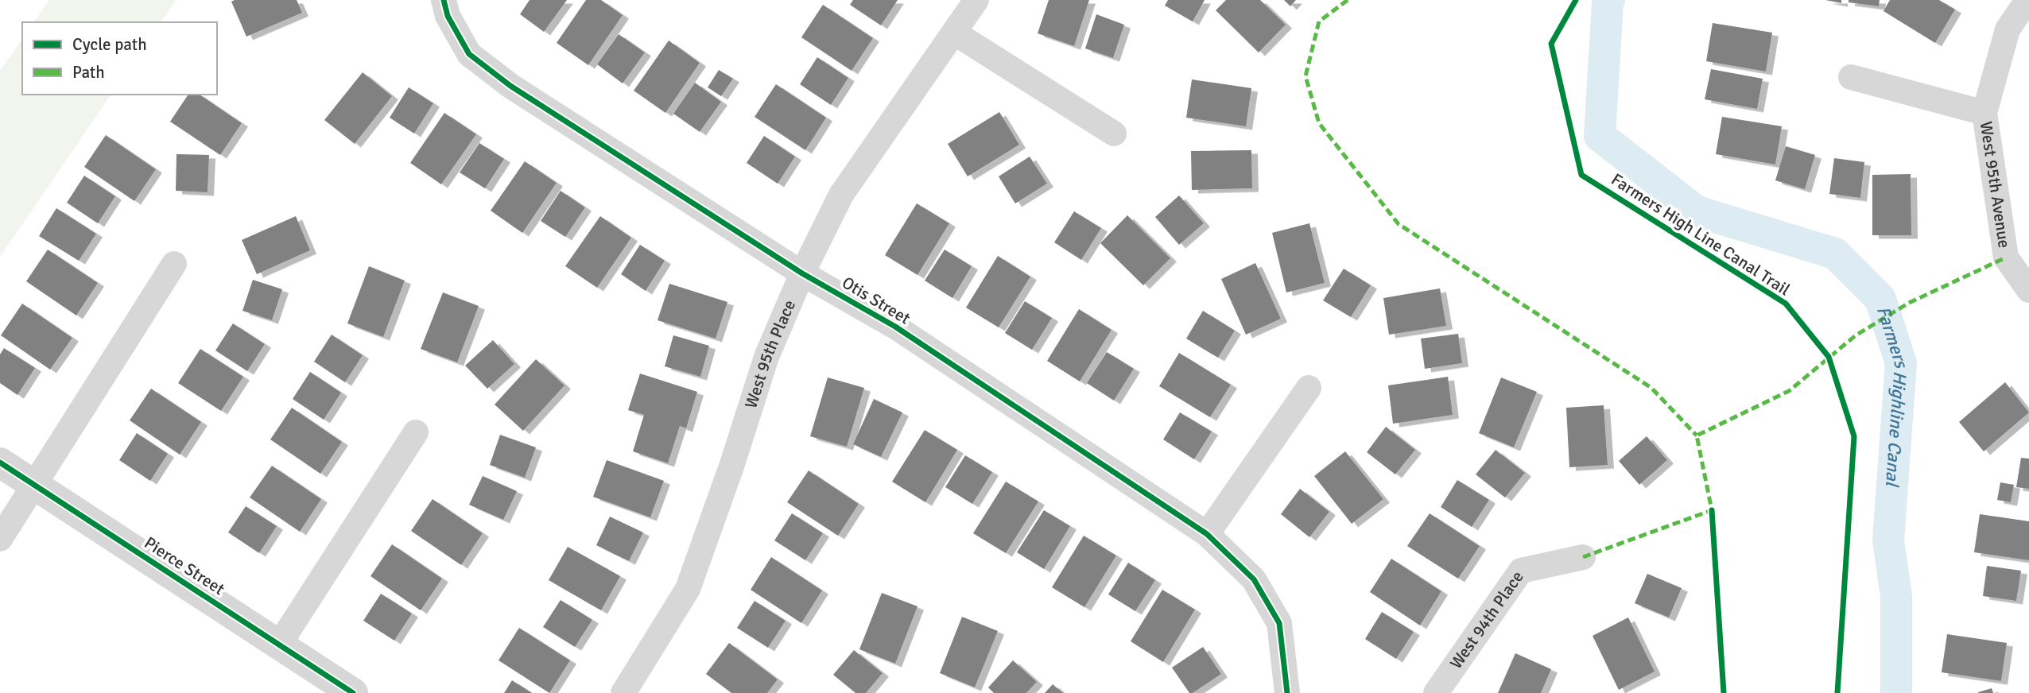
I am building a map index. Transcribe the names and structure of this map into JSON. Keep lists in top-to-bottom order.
{
  "streets": {
    "street": [
      "West 95th Avenue",
      "Otis Street",
      "West 95th Place",
      "Pierce Street",
      "West 94th Place"
    ],
    "cycle path": ["Farmers High Line Canal Trail"]
  },
  "crossings": [
    ["Otis Street", "West 95th Place"]
  ],
  "water": ["Farmers Highline Canal"],
  "legend": ["Cycle path", "Path"]
}
